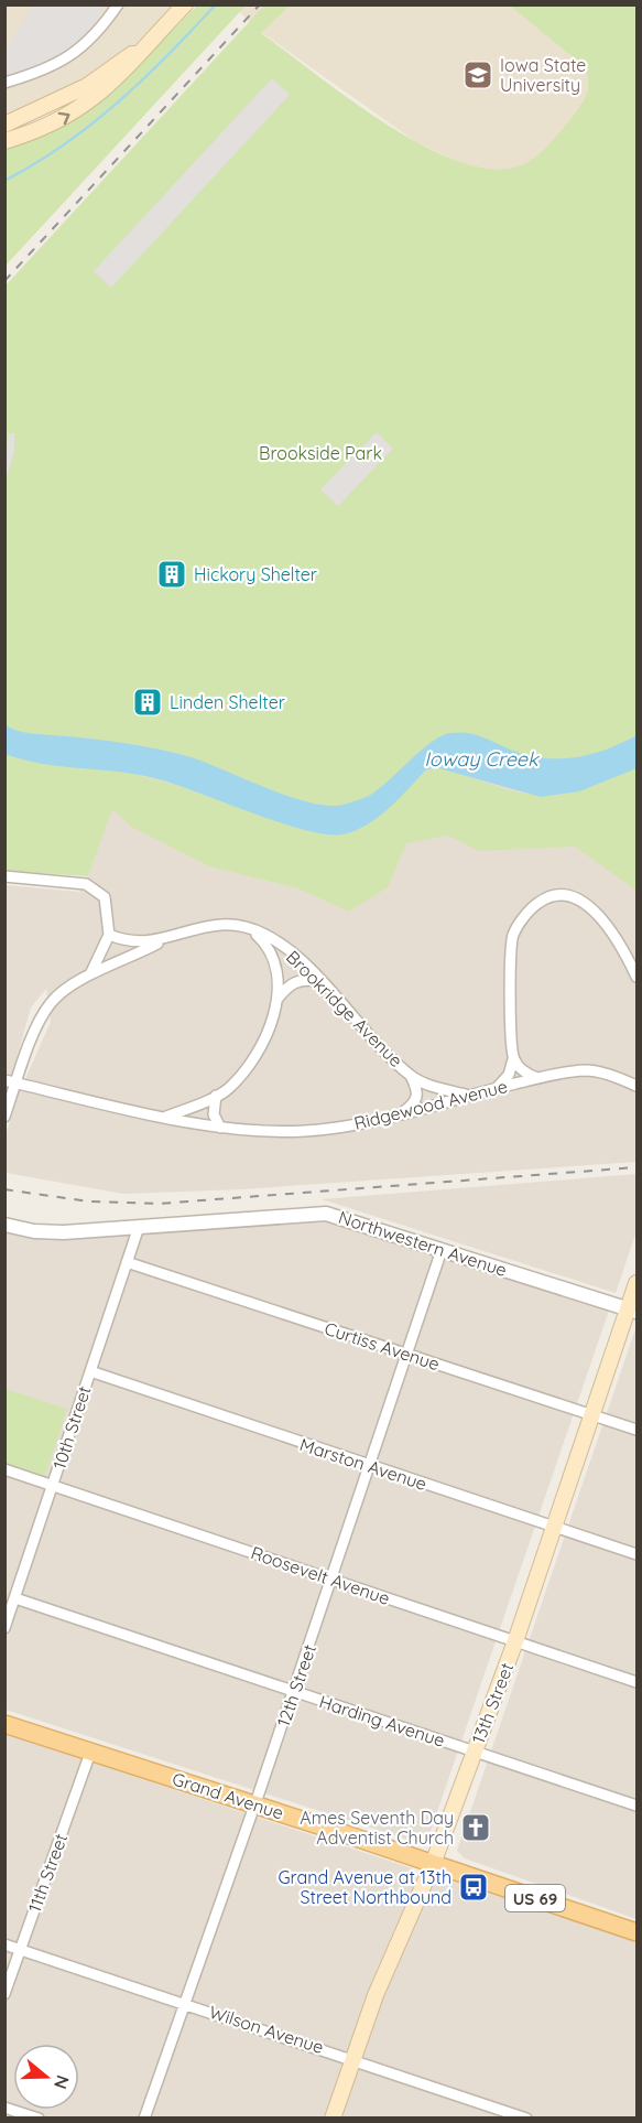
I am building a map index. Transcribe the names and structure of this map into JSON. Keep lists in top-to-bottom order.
{
  "streets": {
    "main road": ["13th Street", "Grand Avenue", "US 69"],
    "street": [
      "Brookridge Avenue",
      "Ridgewood Avenue",
      "Northwestern Avenue",
      "Curtiss Avenue",
      "10th Street",
      "Marston Avenue",
      "Roosevelt Avenue",
      "12th Street",
      "Harding Avenue",
      "11th Street",
      "Wilson Avenue"
    ]
  },
  "crossings": [
    ["Brookridge Avenue", "Ridgewood Avenue"],
    ["Northwestern Avenue", "10th Street"],
    ["Northwestern Avenue", "12th Street"],
    ["Northwestern Avenue", "13th Street"],
    ["Curtiss Avenue", "10th Street"],
    ["Curtiss Avenue", "12th Street"],
    ["Curtiss Avenue", "13th Street"],
    ["10th Street", "Marston Avenue"],
    ["10th Street", "Roosevelt Avenue"],
    ["10th Street", "Harding Avenue"],
    ["Marston Avenue", "12th Street"],
    ["Marston Avenue", "13th Street"],
    ["Roosevelt Avenue", "12th Street"],
    ["Roosevelt Avenue", "13th Street"],
    ["12th Street", "Harding Avenue"],
    ["12th Street", "Grand Avenue"],
    ["12th Street", "Wilson Avenue"],
    ["13th Street", "Harding Avenue"],
    ["13th Street", "Grand Avenue"],
    ["13th Street", "Wilson Avenue"],
    ["Grand Avenue", "11th Street"],
    ["11th Street", "Wilson Avenue"]
  ],
  "water": ["Ioway Creek"],
  "parks": ["Brookside Park"],
  "places": {
    "school or university": ["Iowa State University"],
    "building": ["Hickory Shelter", "Linden Shelter"],
    "church": ["Ames Seventh Day Adventist Church"],
    "bus stop": ["Grand Avenue at 13th Street Northbound"]
  },
  "north": "right"
}
